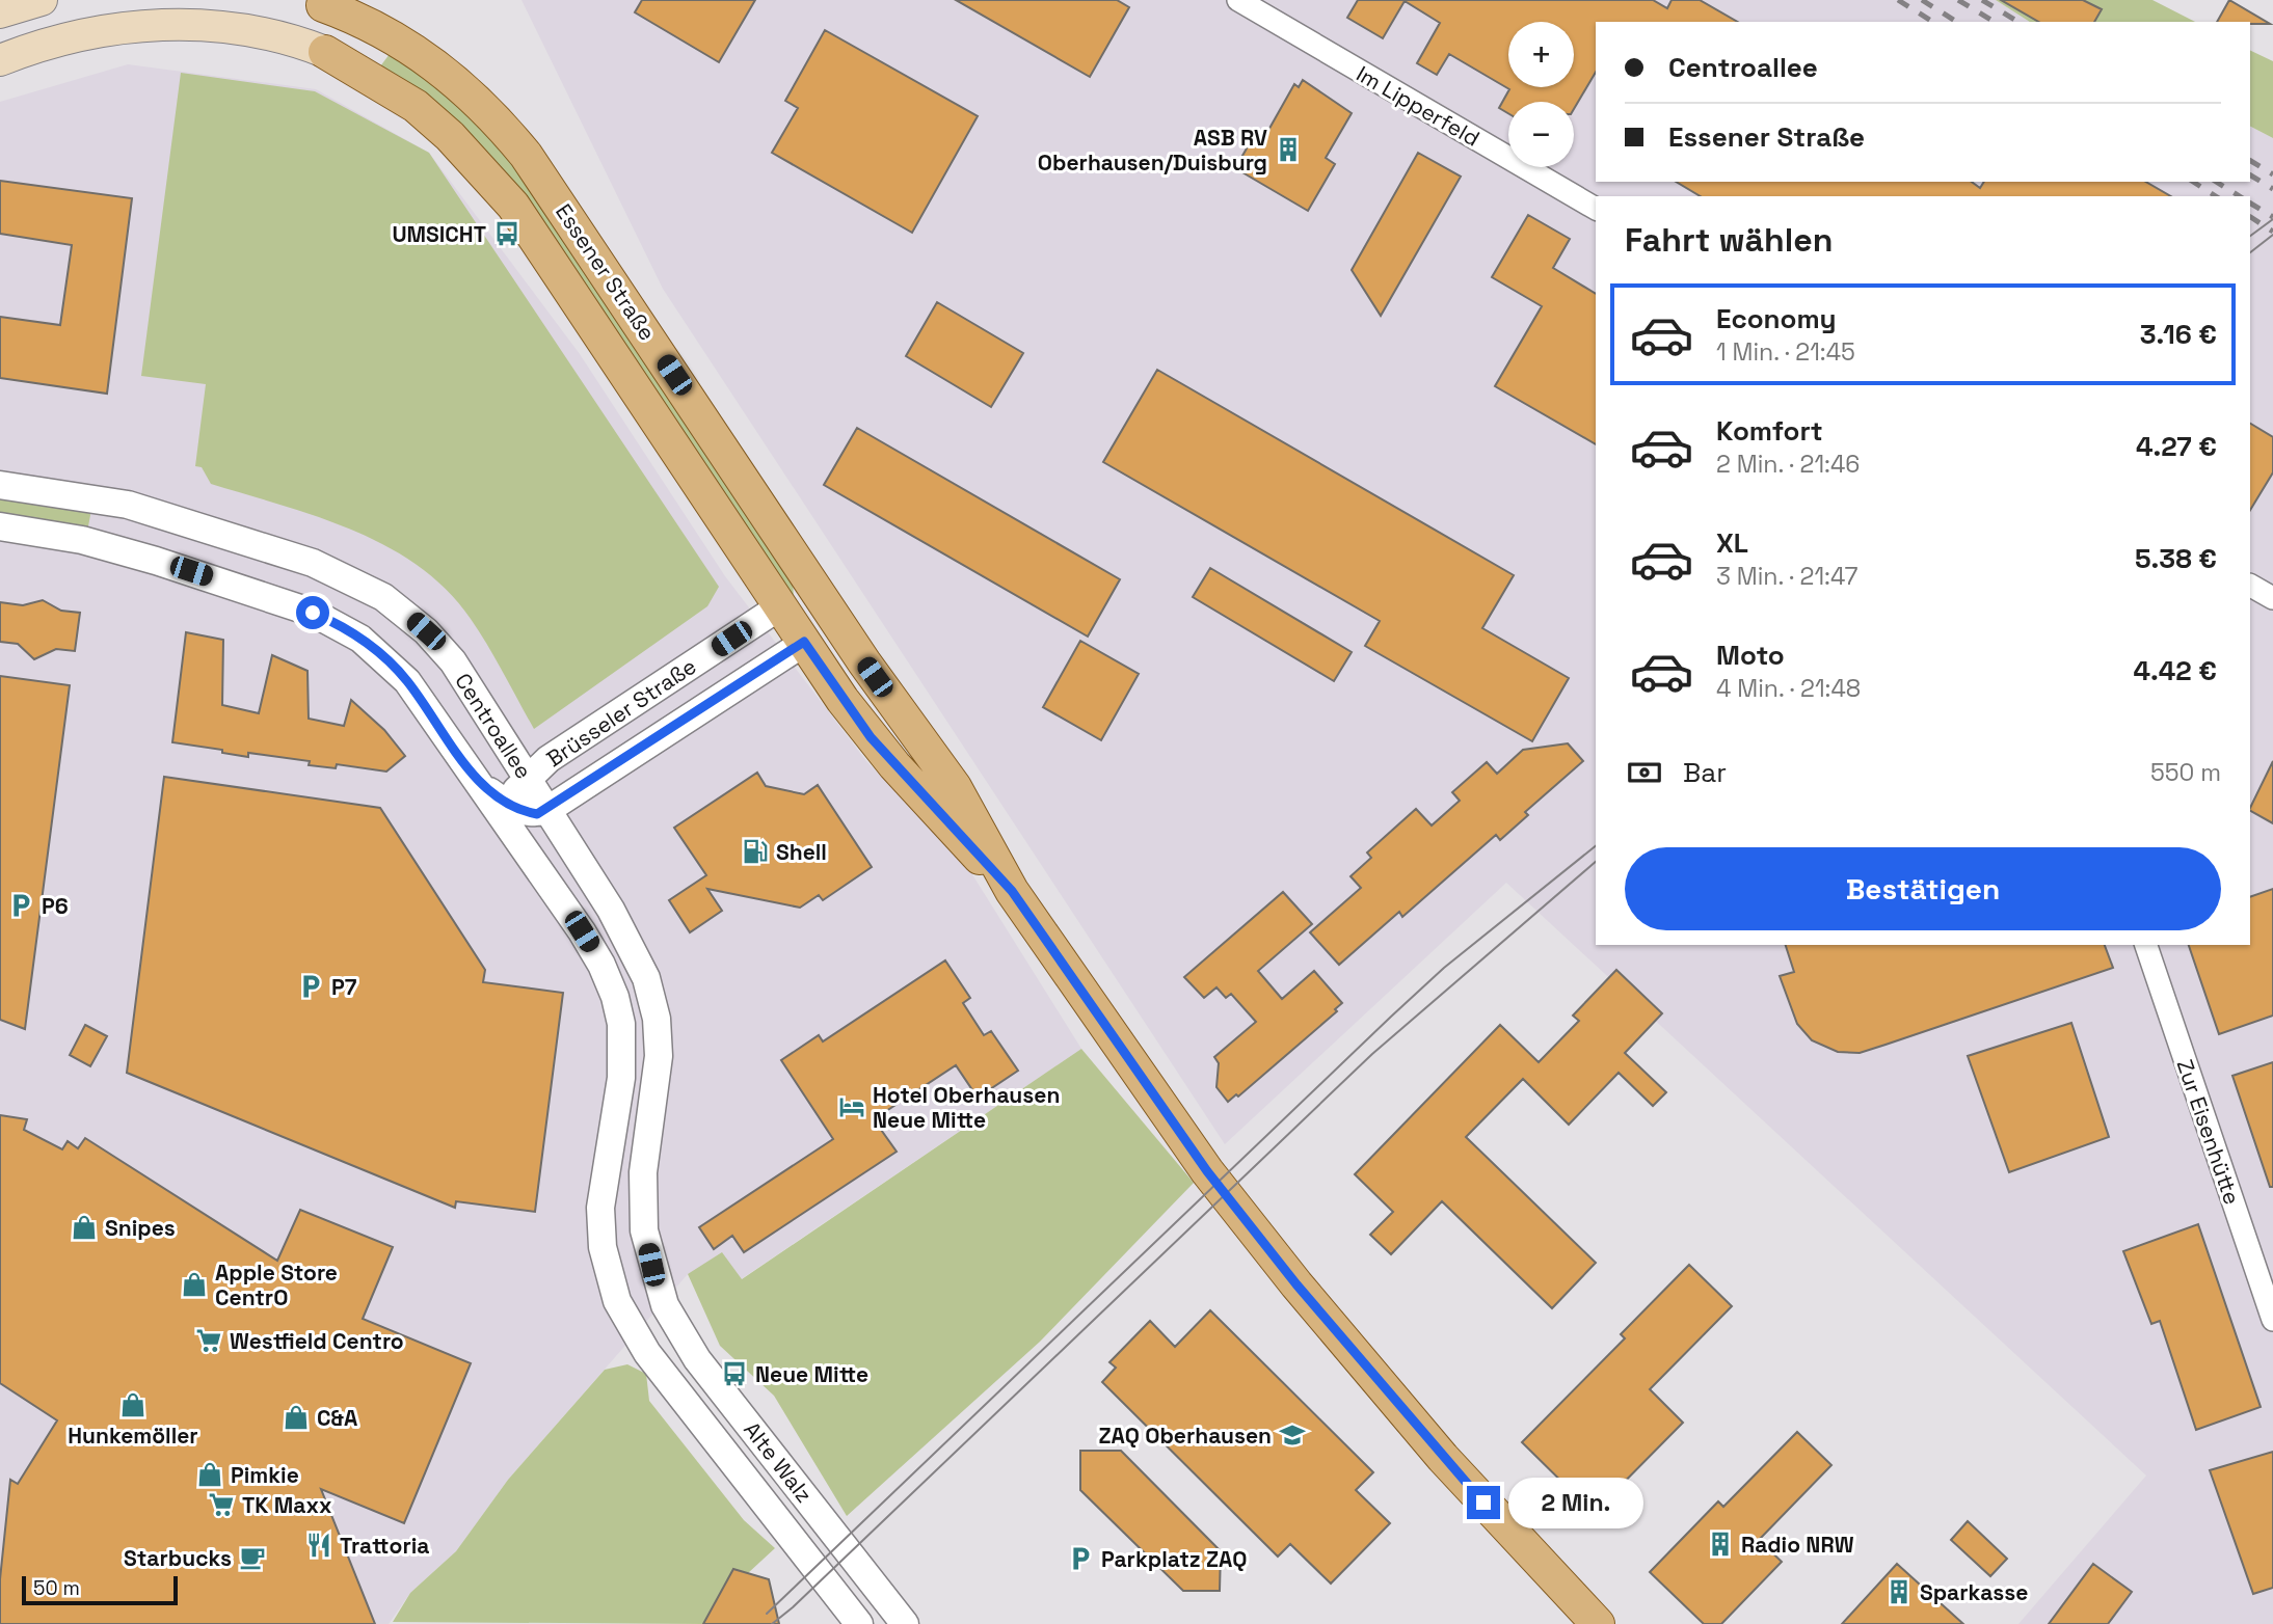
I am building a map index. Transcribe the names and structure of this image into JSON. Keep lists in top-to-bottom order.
{
  "streets": {
    "main road": ["Essener Straße"],
    "street": [
      "Im Lipperfeld",
      "Brüsseler Straße",
      "Centroallee",
      "Zur Eisenhütte",
      "Alte Walz"
    ]
  },
  "crossings": [
    ["Essener Straße", "Brüsseler Straße"],
    ["Brüsseler Straße", "Centroallee"],
    ["Centroallee", "Alte Walz"]
  ],
  "places": {
    "building": ["ASB RV Oberhausen/Duisburg", "Radio NRW", "Sparkasse"],
    "bus stop": ["UMSICHT", "Neue Mitte"],
    "fuel station": ["Shell"],
    "parking": ["P6", "P7", "Parkplatz ZAQ"],
    "hotel": ["Hotel Oberhausen Neue Mitte"],
    "shop": [
      "Snipes",
      "Apple Store CentrO",
      "Hunkemöller",
      "C&A",
      "Pimkie"
    ],
    "supermarket": ["Westfield Centro", "TK Maxx"],
    "school or university": ["ZAQ Oberhausen"],
    "restaurant": ["Trattoria"],
    "cafe": ["Starbucks"]
  },
  "scale_bar": "50 m",
  "page": {
    "map_buttons": ["+", "−"],
    "banner": ["Centroallee", "Essener Straße"],
    "heading": "Fahrt wählen",
    "list": [
      {
        "name": "Economy",
        "note": "1 Min. · 21:45",
        "value": "3.16 €"
      },
      {
        "name": "Komfort",
        "note": "2 Min. · 21:46",
        "value": "4.27 €"
      },
      {
        "name": "XL",
        "note": "3 Min. · 21:47",
        "value": "5.38 €"
      },
      {
        "name": "Moto",
        "note": "4 Min. · 21:48",
        "value": "4.42 €"
      }
    ],
    "pay": ["Bar", "550 m"],
    "buttons": "Bestätigen",
    "bubble": "2 Min.",
    "scale": "50 m"
  }
}
